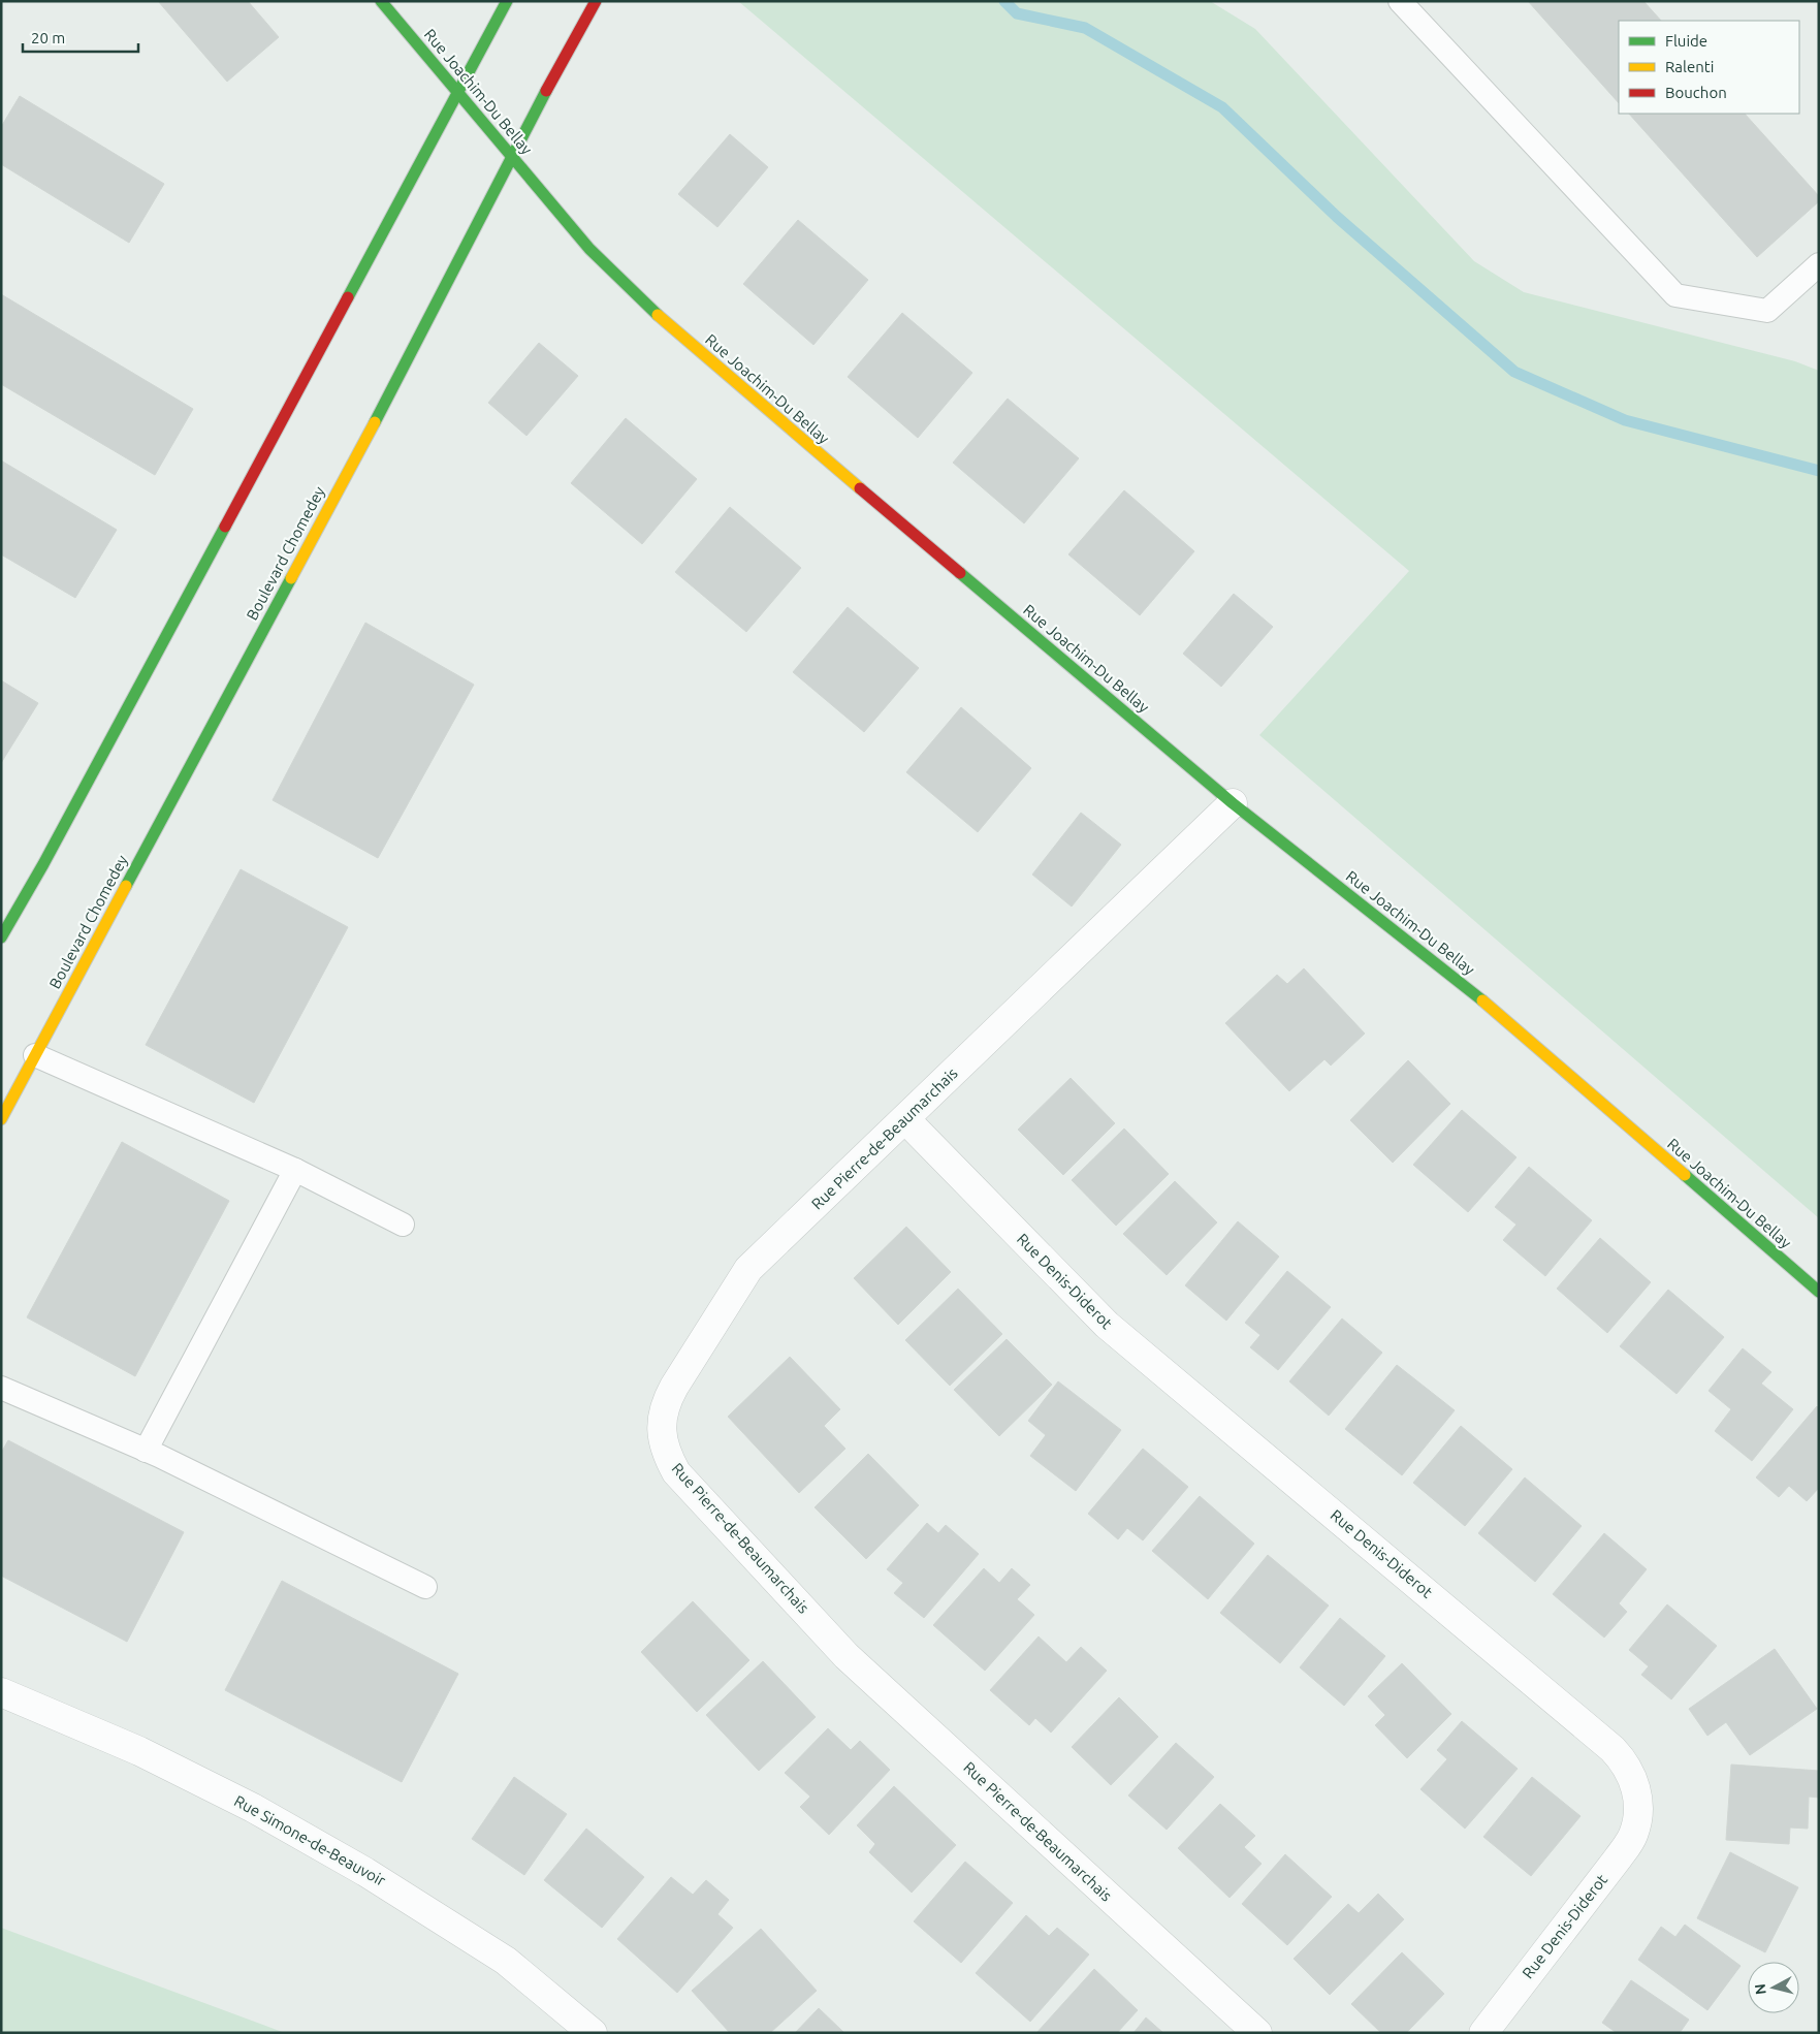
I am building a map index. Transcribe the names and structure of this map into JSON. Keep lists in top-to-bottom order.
{
  "streets": {
    "street": [
      "Rue Joachim-Du Bellay",
      "Boulevard Chomedey",
      "Rue Pierre-de-Beaumarchais",
      "Rue Denis-Diderot",
      "Rue Simone-de-Beauvoir"
    ]
  },
  "crossings": [
    ["Rue Joachim-Du Bellay", "Boulevard Chomedey"],
    ["Rue Joachim-Du Bellay", "Rue Pierre-de-Beaumarchais"],
    ["Rue Pierre-de-Beaumarchais", "Rue Denis-Diderot"]
  ],
  "legend": ["Fluide", "Ralenti", "Bouchon"],
  "scale_bar": "20 m",
  "north": "left"
}
